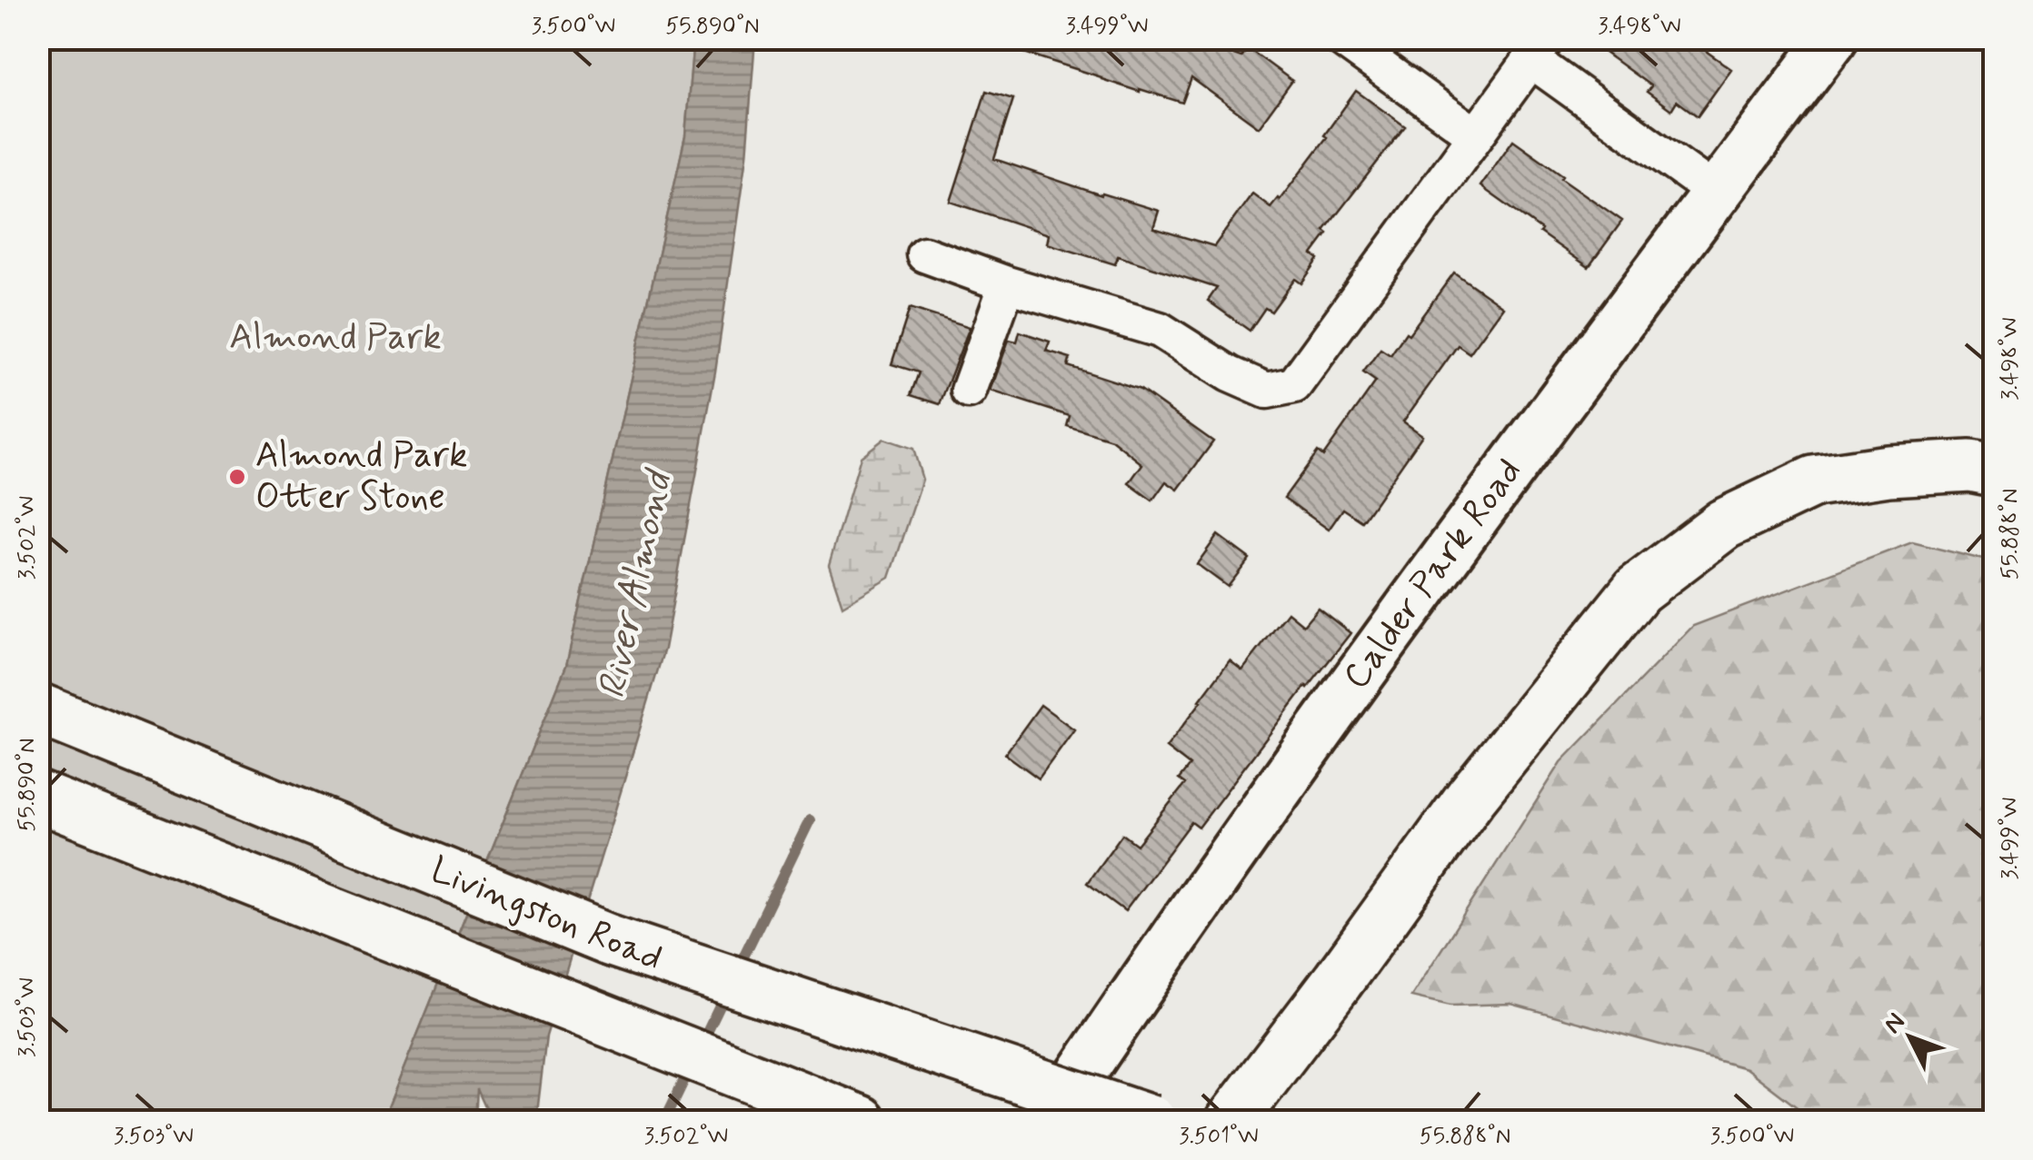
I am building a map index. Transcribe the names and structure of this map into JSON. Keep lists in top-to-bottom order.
{
  "streets": {
    "main road": ["Calder Park Road", "Livingston Road"]
  },
  "crossings": [
    ["Calder Park Road", "Livingston Road"]
  ],
  "water": ["River Almond"],
  "parks": ["Almond Park"],
  "places": ["Almond Park Otter Stone"],
  "north": "top left",
  "coordinates": [
    "3.500°W",
    "55.890°N",
    "3.499°W",
    "3.498°W",
    "55.888°N",
    "3.502°W",
    "3.503°W",
    "3.501°W"
  ]
}
